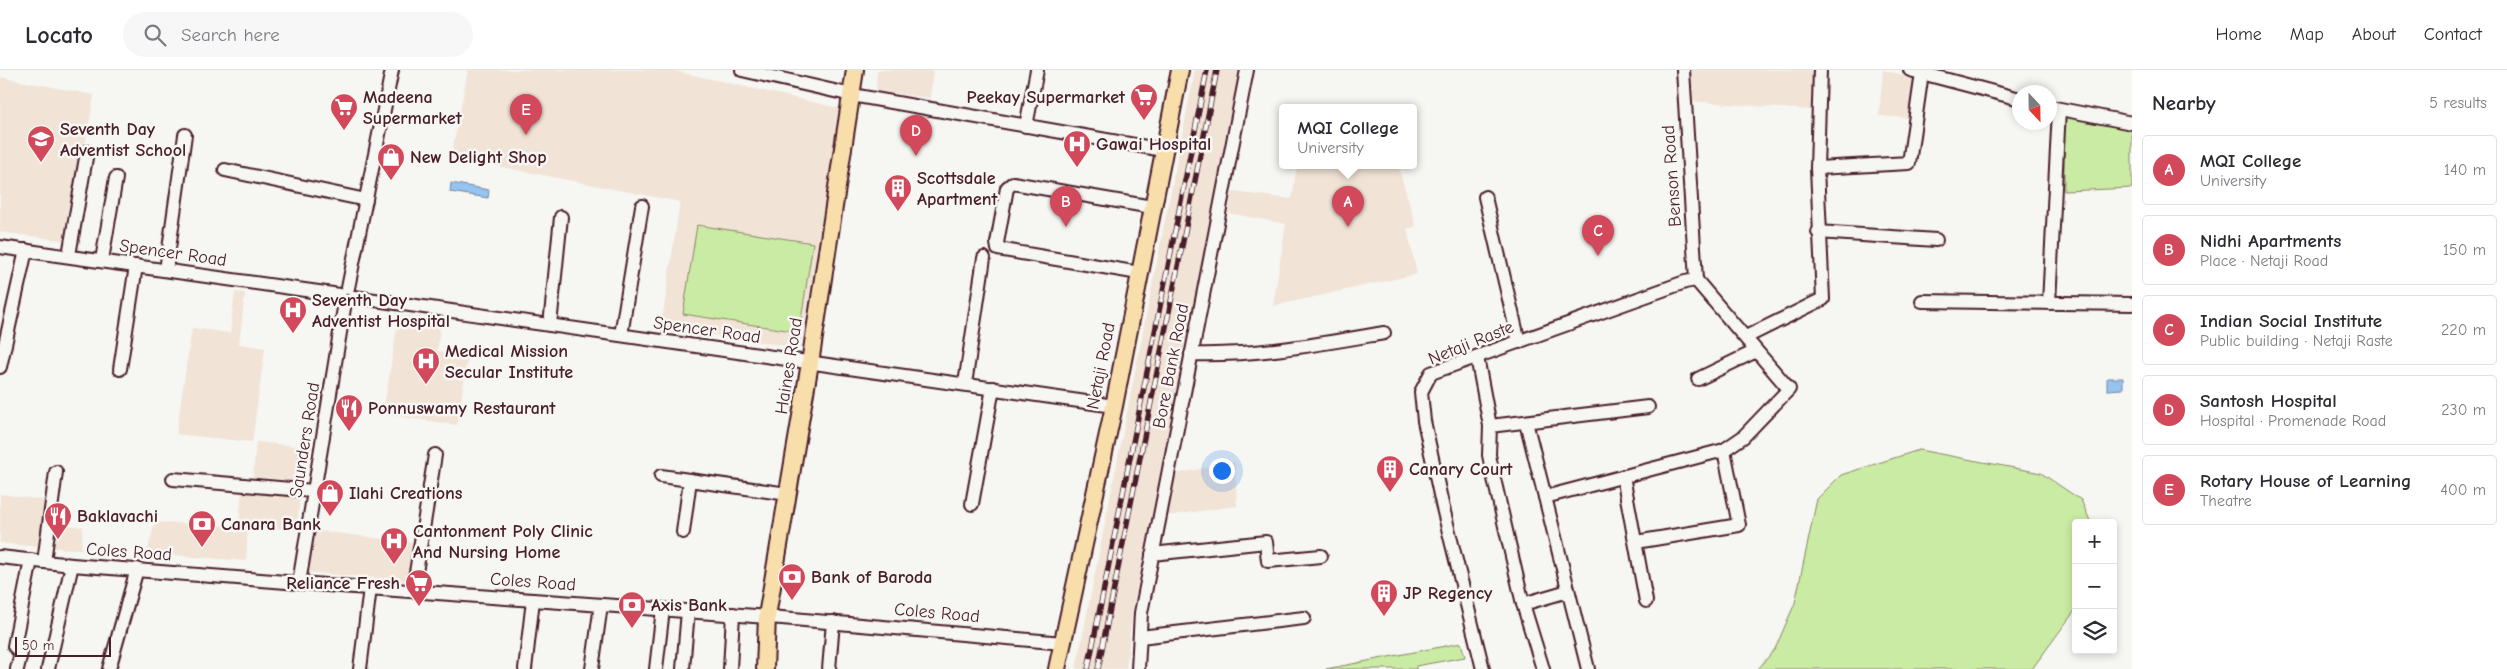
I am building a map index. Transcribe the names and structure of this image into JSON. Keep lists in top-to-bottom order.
{
  "streets": {
    "main road": ["Haines Road", "Netaji Road"],
    "street": [
      "Benson Road",
      "Spencer Road",
      "Netaji Raste",
      "Bore Bank Road",
      "Saunders Road",
      "Coles Road"
    ]
  },
  "crossings": [
    ["Benson Road", "Netaji Raste"],
    ["Spencer Road", "Haines Road"],
    ["Spencer Road", "Netaji Road"],
    ["Spencer Road", "Saunders Road"],
    ["Haines Road", "Coles Road"],
    ["Netaji Road", "Coles Road"],
    ["Saunders Road", "Coles Road"]
  ],
  "places": {
    "supermarket": ["Peekay Supermarket", "Madeena Supermarket", "Reliance Fresh"],
    "school or university": ["Seventh Day Adventist School"],
    "hospital": [
      "Gawai Hospital",
      "Seventh Day Adventist Hospital",
      "Medical Mission Secular Institute",
      "Cantonment Poly Clinic And Nursing Home"
    ],
    "shop": ["New Delight Shop", "Ilahi Creations"],
    "building": ["Scottsdale Apartment", "Canary Court", "JP Regency"],
    "restaurant": ["Ponnuswamy Restaurant", "Baklavachi"],
    "bank": ["Canara Bank", "Bank of Baroda", "Axis Bank"]
  },
  "scale_bar": "50 m",
  "north": "bottom",
  "page": {
    "header": "Locato",
    "search": "Search here",
    "nav": [
      "Home",
      "Map",
      "About",
      "Contact"
    ],
    "heading": ["Nearby", "5 results"],
    "pins": [
      "E",
      "D",
      "A",
      "B",
      "C"
    ],
    "popup": ["MQI College", "University"],
    "list": [
      {
        "mark": "A",
        "name": "MQI College",
        "note": "University",
        "value": "140 m"
      },
      {
        "mark": "B",
        "name": "Nidhi Apartments",
        "note": "Place · Netaji Road",
        "value": "150 m"
      },
      {
        "mark": "C",
        "name": "Indian Social Institute",
        "note": "Public building · Netaji Raste",
        "value": "220 m"
      },
      {
        "mark": "D",
        "name": "Santosh Hospital",
        "note": "Hospital · Promenade Road",
        "value": "230 m"
      },
      {
        "mark": "E",
        "name": "Rotary House of Learning",
        "note": "Theatre",
        "value": "400 m"
      }
    ],
    "map_buttons": ["+", "−"],
    "scale": "50 m"
  }
}
